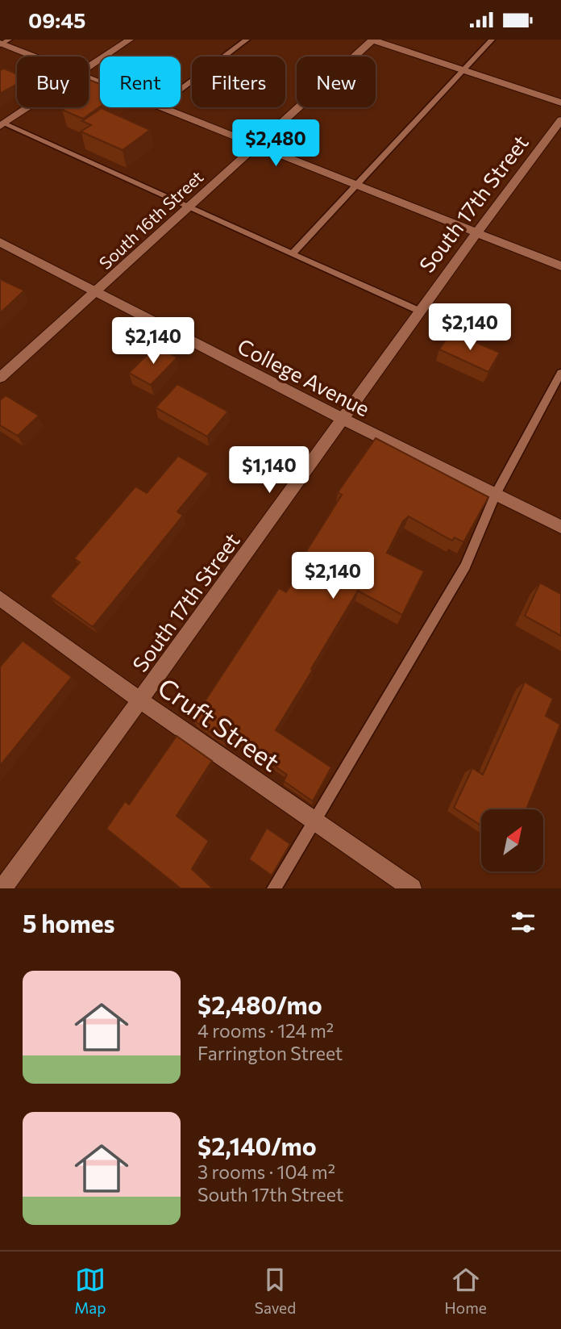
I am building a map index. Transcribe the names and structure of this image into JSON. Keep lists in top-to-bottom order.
{
  "streets": {
    "street": [
      "South 17th Street",
      "South 16th Street",
      "College Avenue",
      "Cruft Street"
    ]
  },
  "crossings": [
    ["South 17th Street", "College Avenue"],
    ["South 17th Street", "Cruft Street"],
    ["South 16th Street", "College Avenue"]
  ],
  "north": "top right",
  "page": {
    "status": "09:45",
    "chip": [
      "Buy",
      "Rent",
      "Filters",
      "New"
    ],
    "price": [
      "$2,480",
      "$2,140",
      "$2,140",
      "$1,140",
      "$2,140"
    ],
    "heading": "5 homes",
    "list": [
      {
        "name": "$2,480/mo",
        "note": "4 rooms · 124 m² · Farrington Street"
      },
      {
        "name": "$2,140/mo",
        "note": "3 rooms · 104 m² · South 17th Street"
      }
    ],
    "tabs": ["Map", "Saved", "Home"]
  }
}
